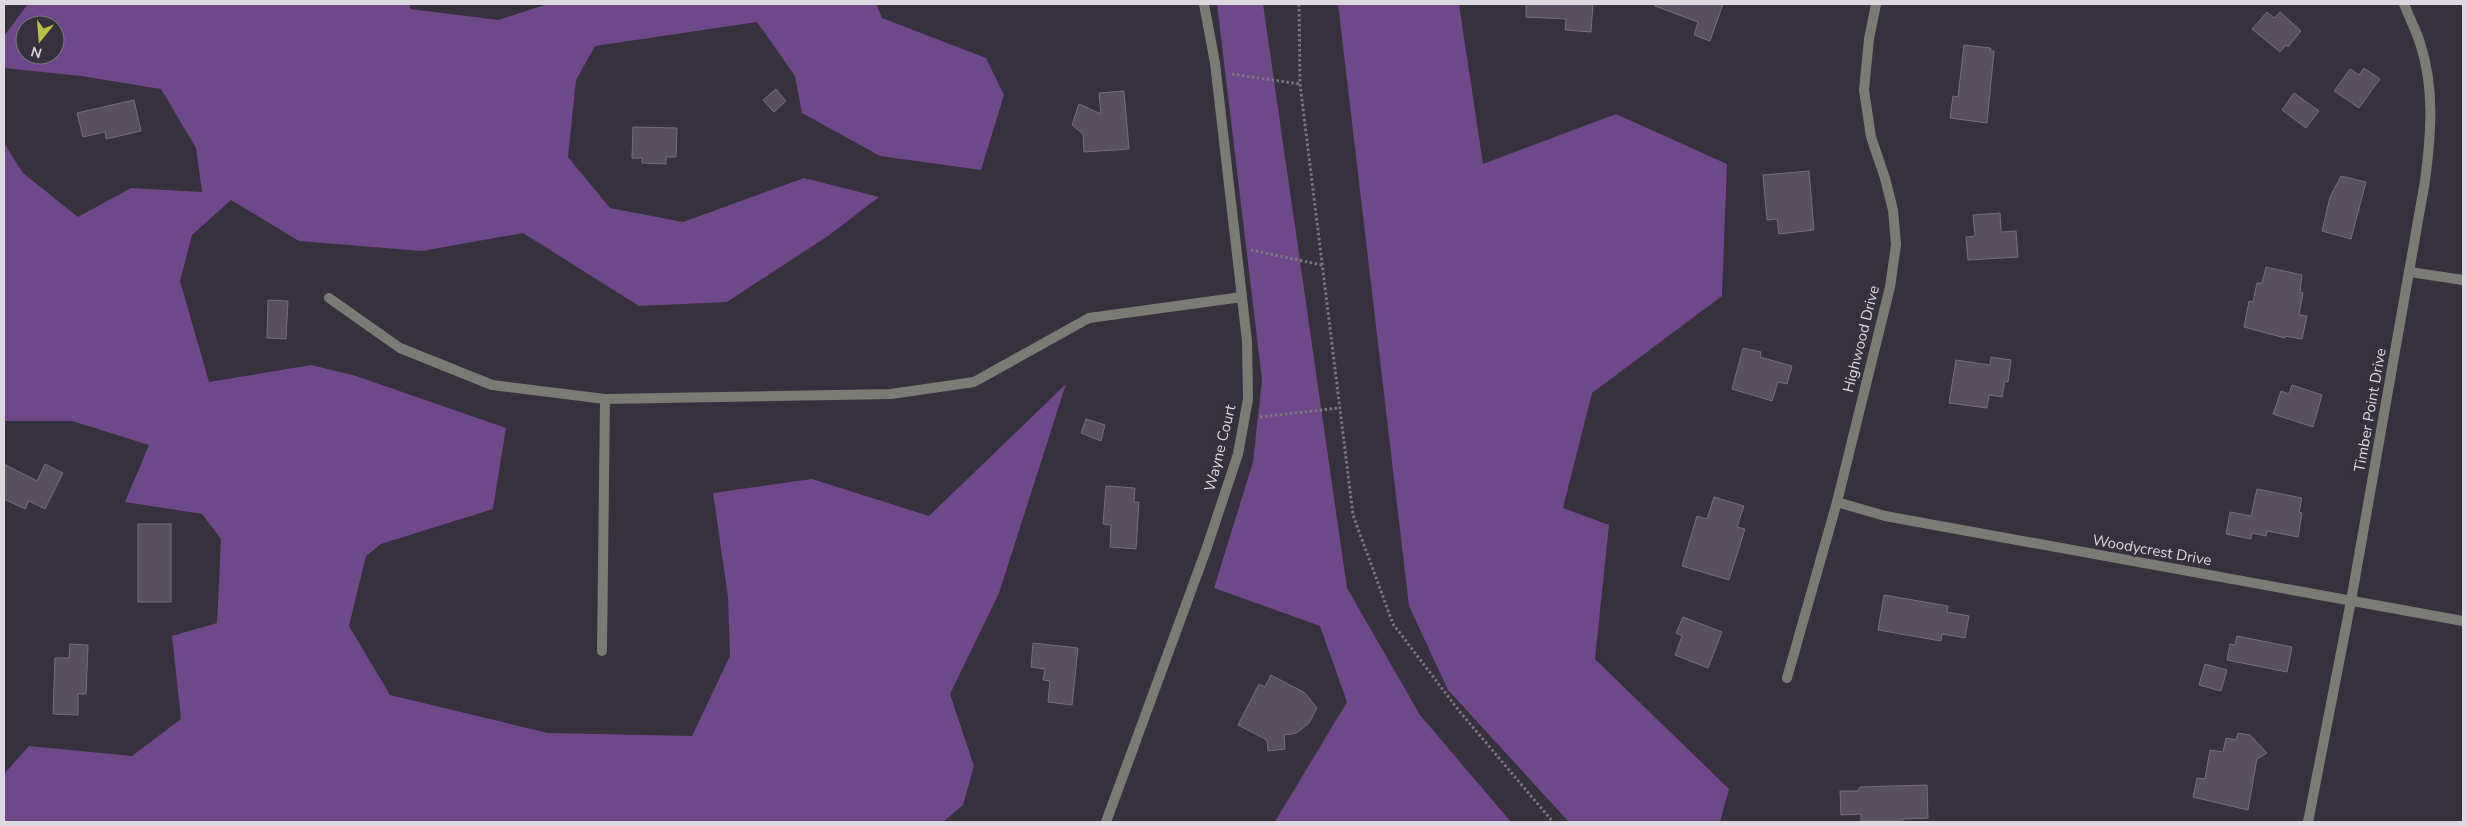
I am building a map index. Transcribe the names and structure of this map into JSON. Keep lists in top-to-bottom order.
{
  "streets": {
    "street": [
      "Highwood Drive",
      "Timber Point Drive",
      "Wayne Court",
      "Woodycrest Drive"
    ]
  },
  "crossings": [
    ["Highwood Drive", "Woodycrest Drive"],
    ["Timber Point Drive", "Woodycrest Drive"]
  ],
  "north": "bottom"
}
